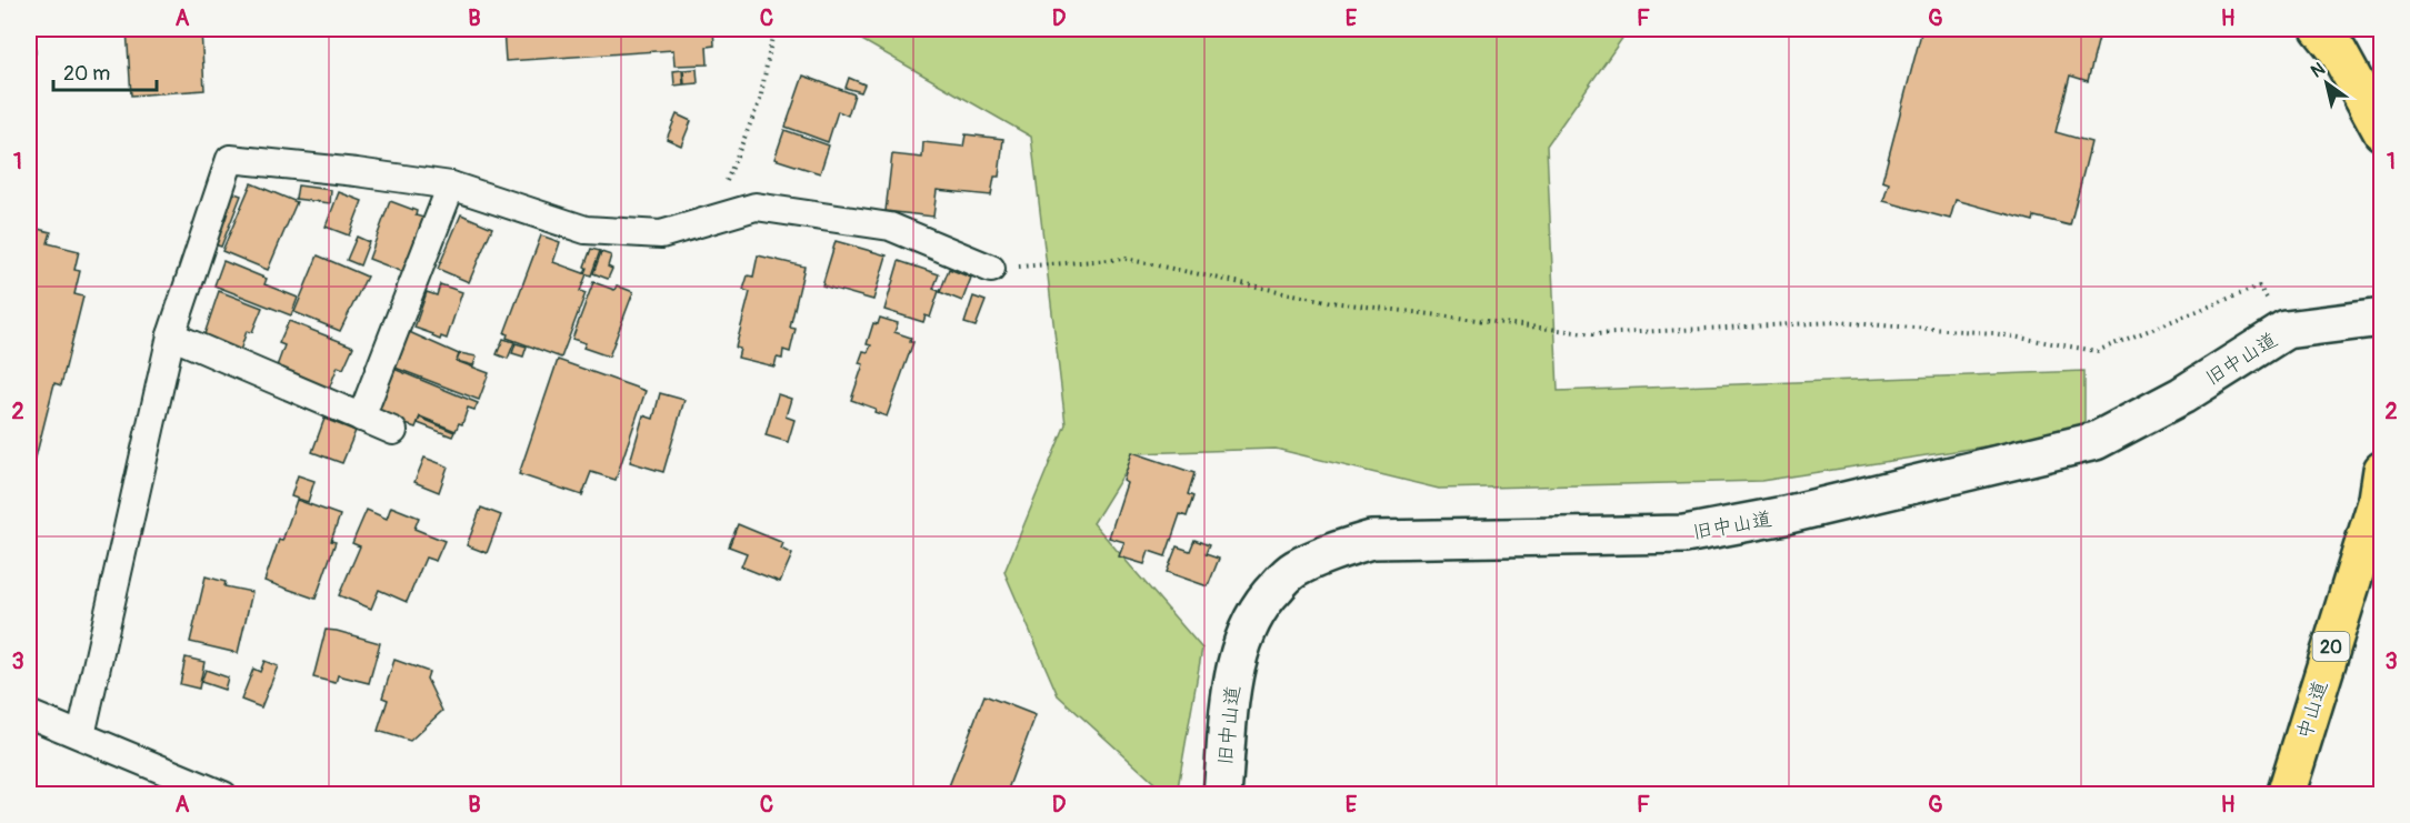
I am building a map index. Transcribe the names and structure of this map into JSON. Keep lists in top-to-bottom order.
{
  "streets": {
    "highway": ["20", "中山道"],
    "street": ["旧中山道"]
  },
  "scale_bar": "20 m",
  "north": "top left",
  "grid": {
    "columns": [
      "A",
      "B",
      "C",
      "D",
      "E",
      "F",
      "G",
      "H"
    ],
    "rows": ["1", "2", "3"]
  }
}
